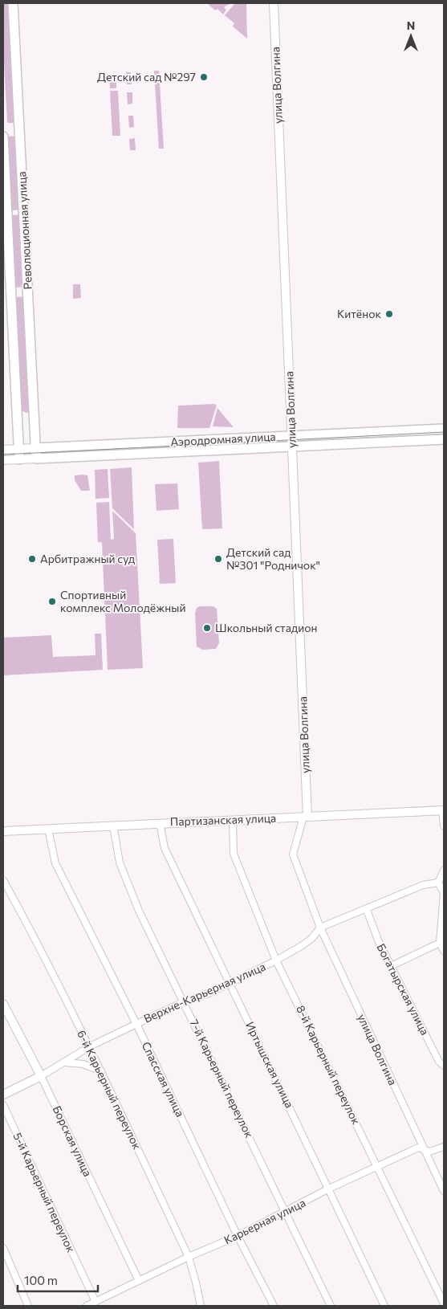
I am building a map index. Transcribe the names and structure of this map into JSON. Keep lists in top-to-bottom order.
{
  "streets": {
    "main road": ["Революционная улица", "Аэродромная улица"],
    "street": [
      "улица Волгина",
      "Партизанская улица",
      "Богатырская улица",
      "Верхне-Карьерная улица",
      "Иртышская улица",
      "8-й Карьерный переулок",
      "7-й Карьерный переулок",
      "Спасская улица",
      "6-й Карьерный переулок",
      "Борская улица",
      "5-й Карьерный переулок",
      "Карьерная улица"
    ]
  },
  "crossings": [
    ["улица Волгина", "Аэродромная улица"],
    ["улица Волгина", "Партизанская улица"],
    ["улица Волгина", "Верхне-Карьерная улица"],
    ["улица Волгина", "Карьерная улица"],
    ["Революционная улица", "Аэродромная улица"],
    ["Партизанская улица", "Иртышская улица"],
    ["Партизанская улица", "8-й Карьерный переулок"],
    ["Партизанская улица", "7-й Карьерный переулок"],
    ["Партизанская улица", "Спасская улица"],
    ["Богатырская улица", "Верхне-Карьерная улица"],
    ["Верхне-Карьерная улица", "Иртышская улица"],
    ["Верхне-Карьерная улица", "8-й Карьерный переулок"],
    ["Верхне-Карьерная улица", "7-й Карьерный переулок"],
    ["Верхне-Карьерная улица", "Спасская улица"],
    ["Верхне-Карьерная улица", "6-й Карьерный переулок"],
    ["Верхне-Карьерная улица", "Борская улица"],
    ["Иртышская улица", "Карьерная улица"],
    ["8-й Карьерный переулок", "Карьерная улица"],
    ["7-й Карьерный переулок", "Карьерная улица"],
    ["Спасская улица", "Карьерная улица"],
    ["6-й Карьерный переулок", "Карьерная улица"],
    ["Борская улица", "Карьерная улица"],
    ["5-й Карьерный переулок", "Карьерная улица"]
  ],
  "places": [
    "Детский сад №297",
    "Китёнок",
    "Арбитражный суд",
    "Детский сад №301 \"Родничок\"",
    "Спортивный комплекс Молодёжный",
    "Школьный стадион"
  ],
  "scale_bar": "100 m",
  "north": "top"
}
